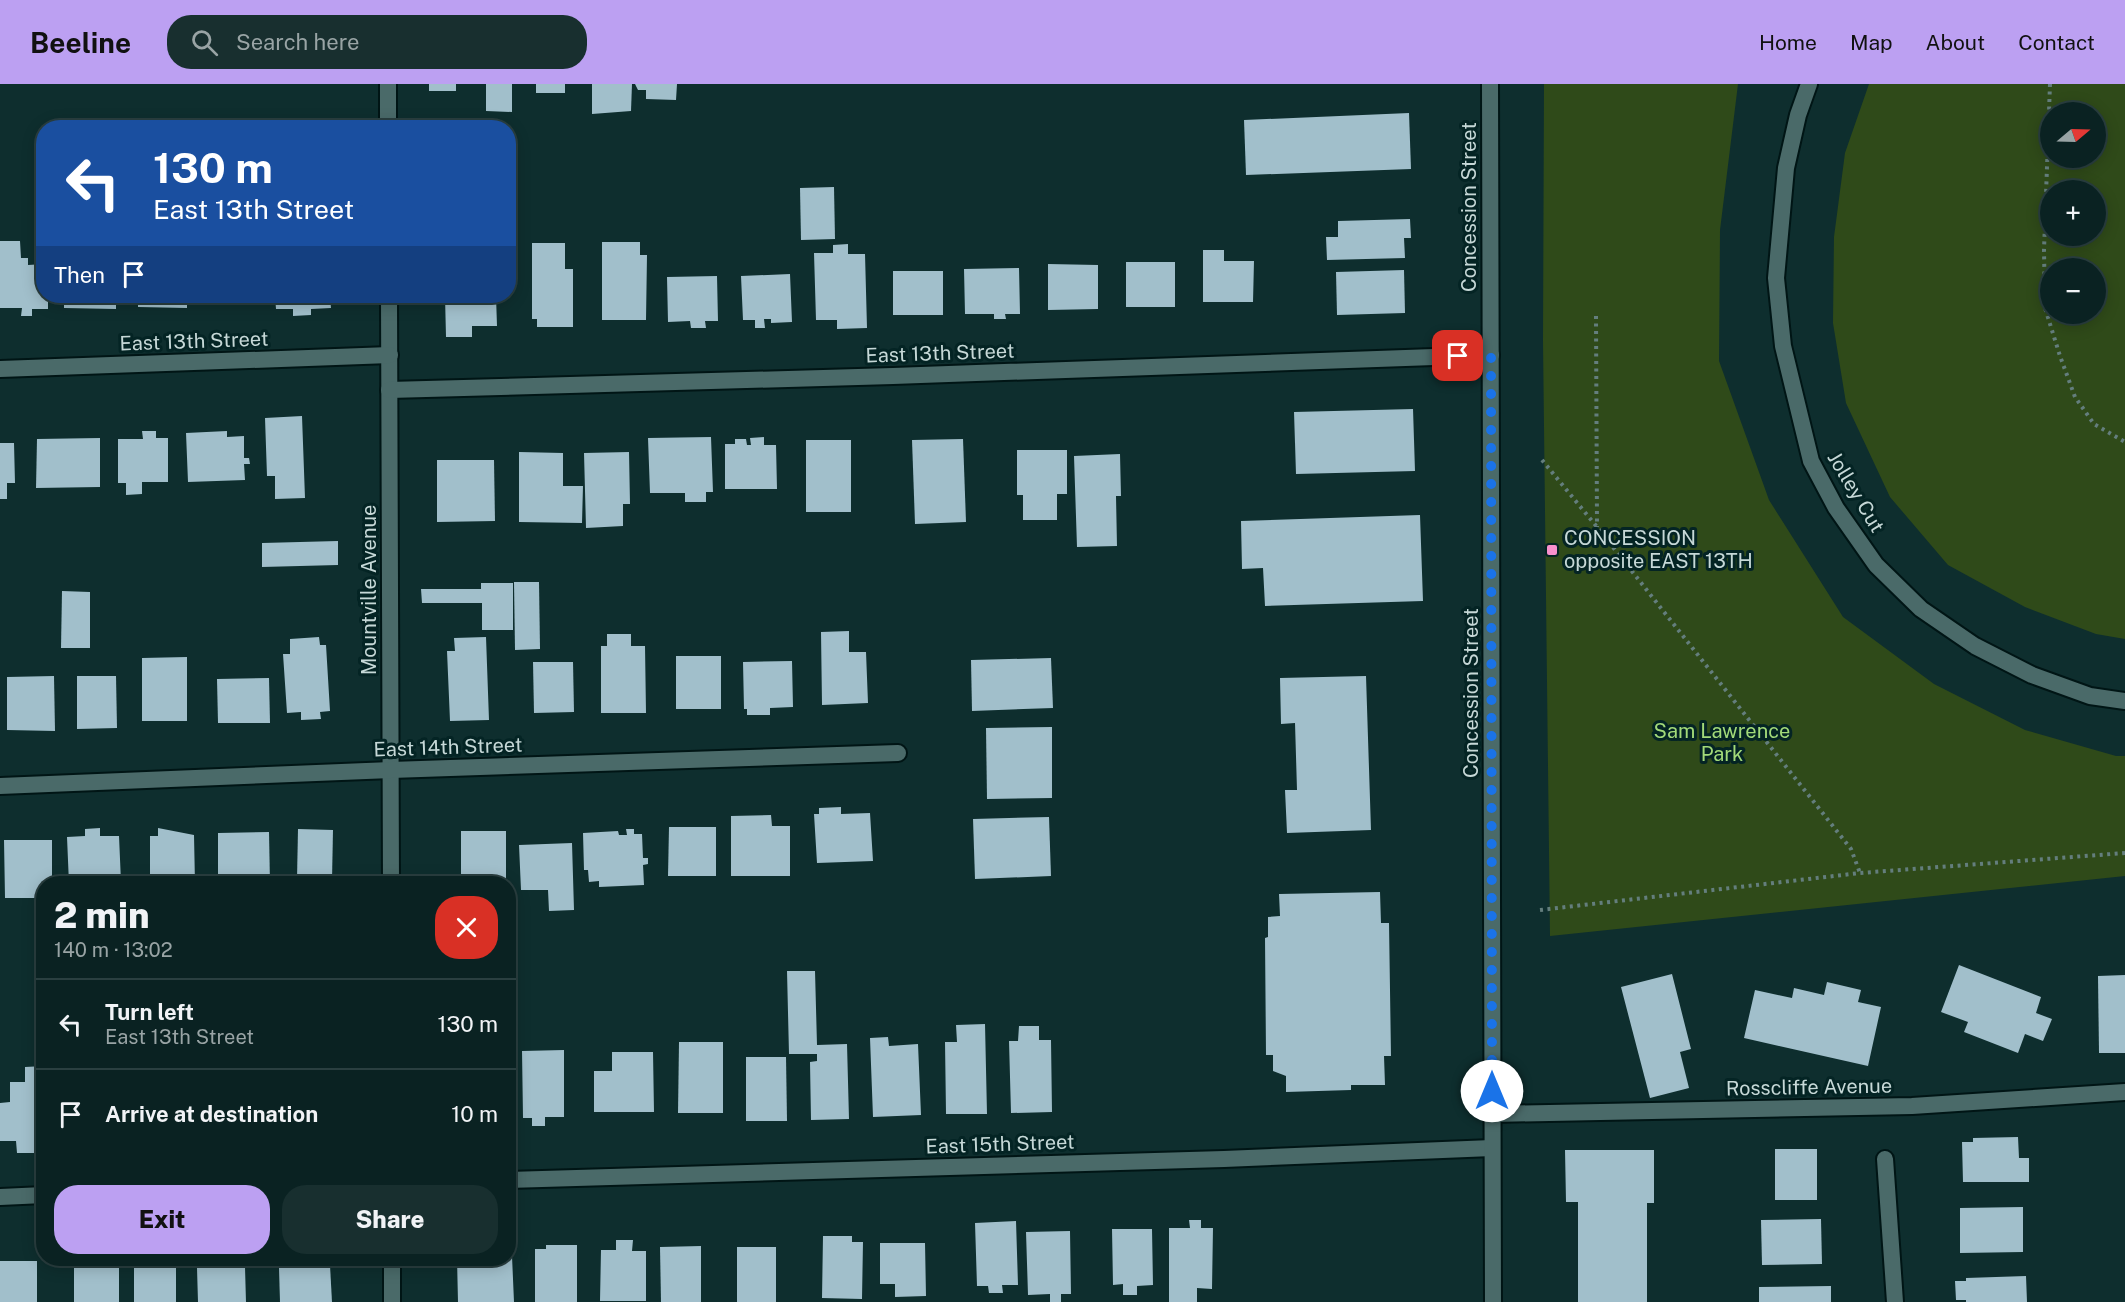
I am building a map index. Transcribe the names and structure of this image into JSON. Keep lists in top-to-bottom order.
{
  "streets": {
    "street": [
      "Concession Street",
      "East 13th Street",
      "Jolley Cut",
      "Mountville Avenue",
      "East 14th Street",
      "Rosscliffe Avenue",
      "East 15th Street"
    ]
  },
  "crossings": [
    ["Concession Street", "East 13th Street"],
    ["Concession Street", "Rosscliffe Avenue"],
    ["Concession Street", "East 15th Street"],
    ["East 13th Street", "Mountville Avenue"],
    ["Mountville Avenue", "East 14th Street"]
  ],
  "parks": ["Sam Lawrence Park"],
  "places": {
    "transit": ["CONCESSION opposite EAST 13TH"]
  },
  "north": "right",
  "page": {
    "header": "Beeline",
    "search": "Search here",
    "nav": [
      "Home",
      "Map",
      "About",
      "Contact"
    ],
    "map_buttons": ["+", "−"],
    "turn": ["130 m", "East 13th Street"],
    "then": "Then",
    "heading": ["2 min", "140 m · 13:02"],
    "list": [
      {
        "name": "Turn left",
        "note": "East 13th Street",
        "value": "130 m"
      },
      {
        "name": "Arrive at destination",
        "value": "10 m"
      }
    ],
    "buttons": ["Exit", "Share"]
  }
}
